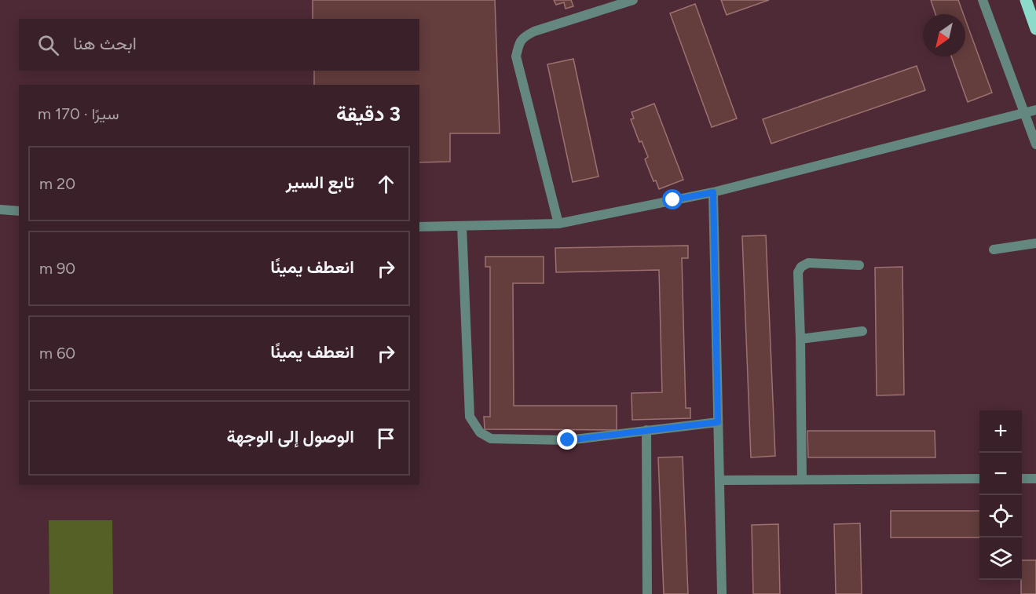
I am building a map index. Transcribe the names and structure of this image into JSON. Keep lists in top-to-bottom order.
{
  "north": "bottom left",
  "page": {
    "search": "ابحث هنا",
    "heading": ["3 دقيقة", "سيرًا · 170 m"],
    "list": [
      ["تابع السير", "20 m"],
      ["انعطف يمينًا", "90 m"],
      ["انعطف يمينًا", "60 m"],
      "الوصول إلى الوجهة"
    ],
    "map_buttons": ["+", "−"]
  }
}
